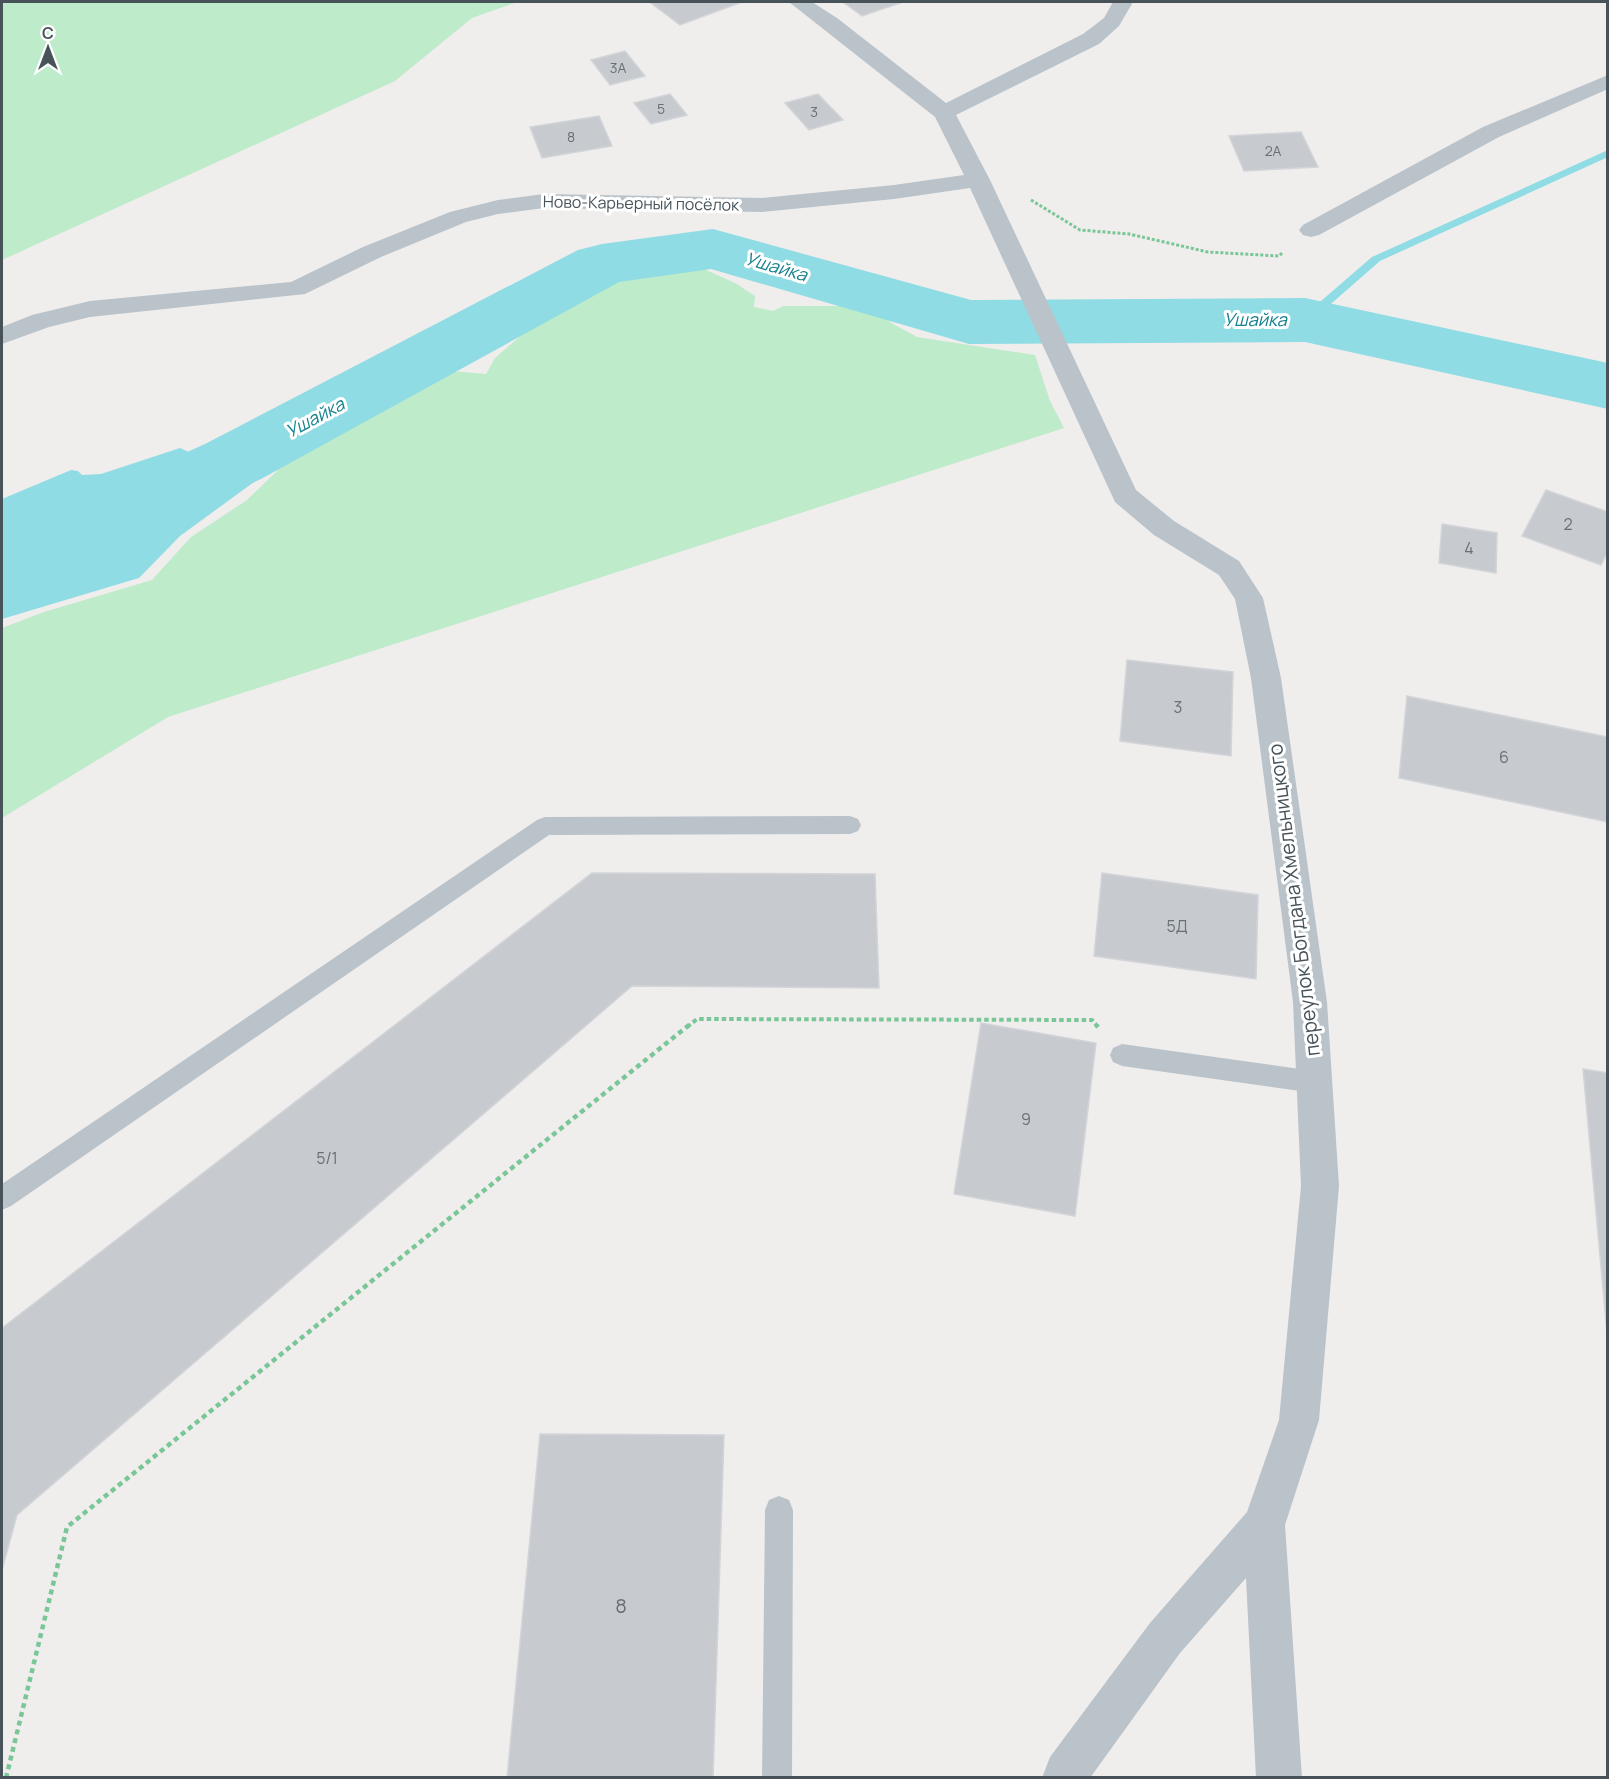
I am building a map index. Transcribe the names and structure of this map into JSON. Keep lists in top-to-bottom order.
{
  "streets": {
    "street": ["Ново-Карьерный посёлок", "переулок Богдана Хмельницкого"]
  },
  "crossings": [
    ["Ново-Карьерный посёлок", "переулок Богдана Хмельницкого"]
  ],
  "water": ["Ушайка"],
  "house_numbers": [
    "3А",
    "5",
    "3",
    "8",
    "2А",
    "2",
    "4",
    "3",
    "6",
    "5Д",
    "9",
    "5/1",
    "8"
  ],
  "north": "top"
}
